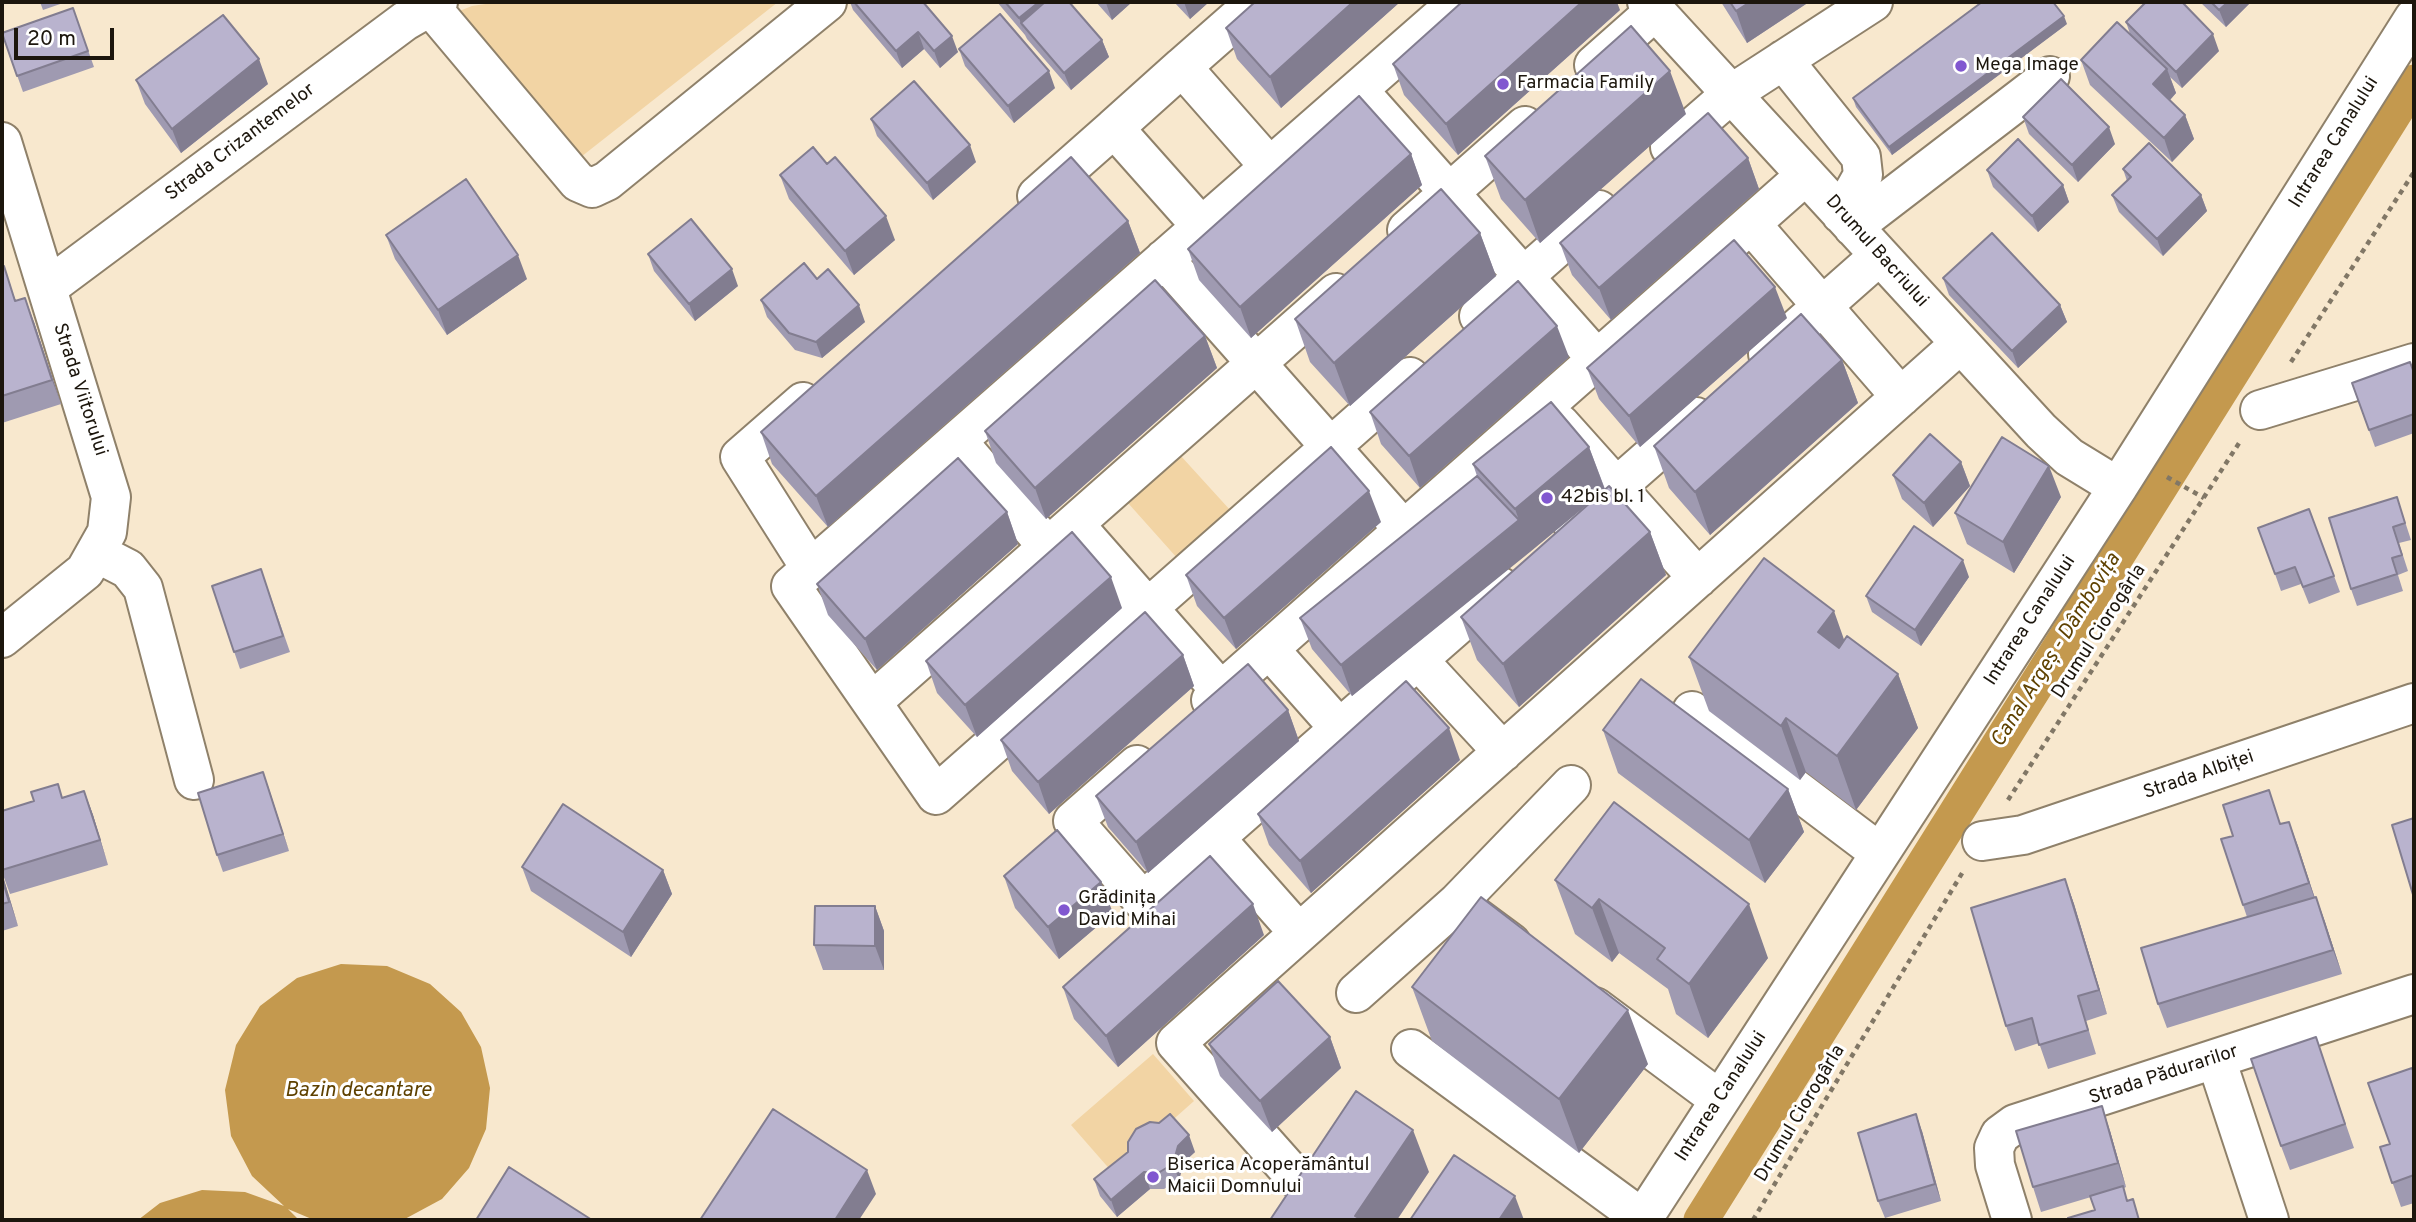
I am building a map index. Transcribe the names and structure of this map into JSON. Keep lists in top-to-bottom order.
{
  "streets": {
    "street": [
      "Strada Crizantemelor",
      "Intrarea Canalului",
      "Drumul Bacriului",
      "Strada Viitorului",
      "Strada Albiței",
      "Strada Pădurarilor"
    ],
    "path": ["Drumul Ciorogârla"]
  },
  "crossings": [
    ["Strada Crizantemelor", "Strada Viitorului"],
    ["Intrarea Canalului", "Drumul Bacriului"],
    ["Drumul Ciorogârla", "Strada Albiței"]
  ],
  "water": ["Canal Argeș - Dâmbovița", "Bazin decantare"],
  "places": [
    "Mega Image",
    "Farmacia Family",
    "42bis bl. 1",
    "Grădinița David Mihai",
    "Biserica Acoperământul Maicii Domnului"
  ],
  "scale_bar": "20 m"
}
